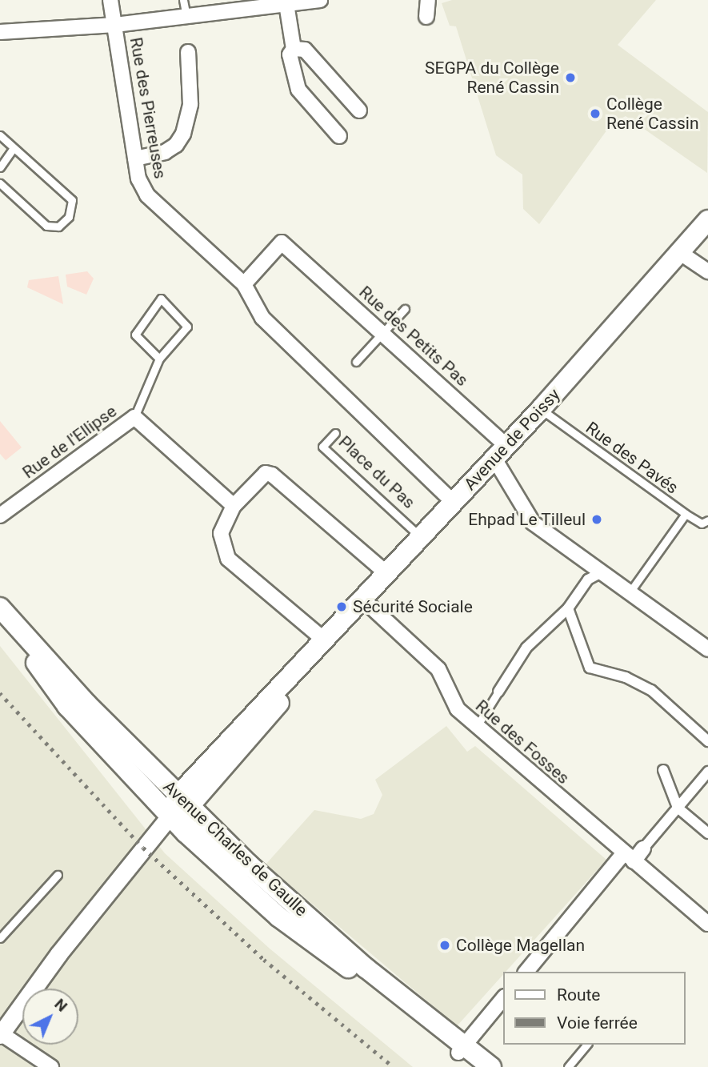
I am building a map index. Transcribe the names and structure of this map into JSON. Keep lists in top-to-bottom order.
{
  "streets": {
    "main road": ["Avenue de Poissy", "Avenue Charles de Gaulle"],
    "street": [
      "Rue des Pierreuses",
      "Rue des Petits Pas",
      "Rue de l'Ellipse",
      "Rue des Fosses"
    ],
    "lane": ["Rue des Pavés", "Place du Pas"]
  },
  "crossings": [
    ["Rue des Pierreuses", "Rue des Petits Pas"],
    ["Rue des Pierreuses", "Avenue de Poissy"],
    ["Rue des Petits Pas", "Avenue de Poissy"],
    ["Avenue de Poissy", "Rue des Pavés"],
    ["Avenue de Poissy", "Place du Pas"],
    ["Avenue de Poissy", "Rue des Fosses"],
    ["Avenue de Poissy", "Avenue Charles de Gaulle"]
  ],
  "places": [
    "SEGPA du Collège René Cassin",
    "Collège René Cassin",
    "Ehpad Le Tilleul",
    "Sécurité Sociale",
    "Collège Magellan"
  ],
  "legend": ["Route", "Voie ferrée"],
  "north": "top right"
}
